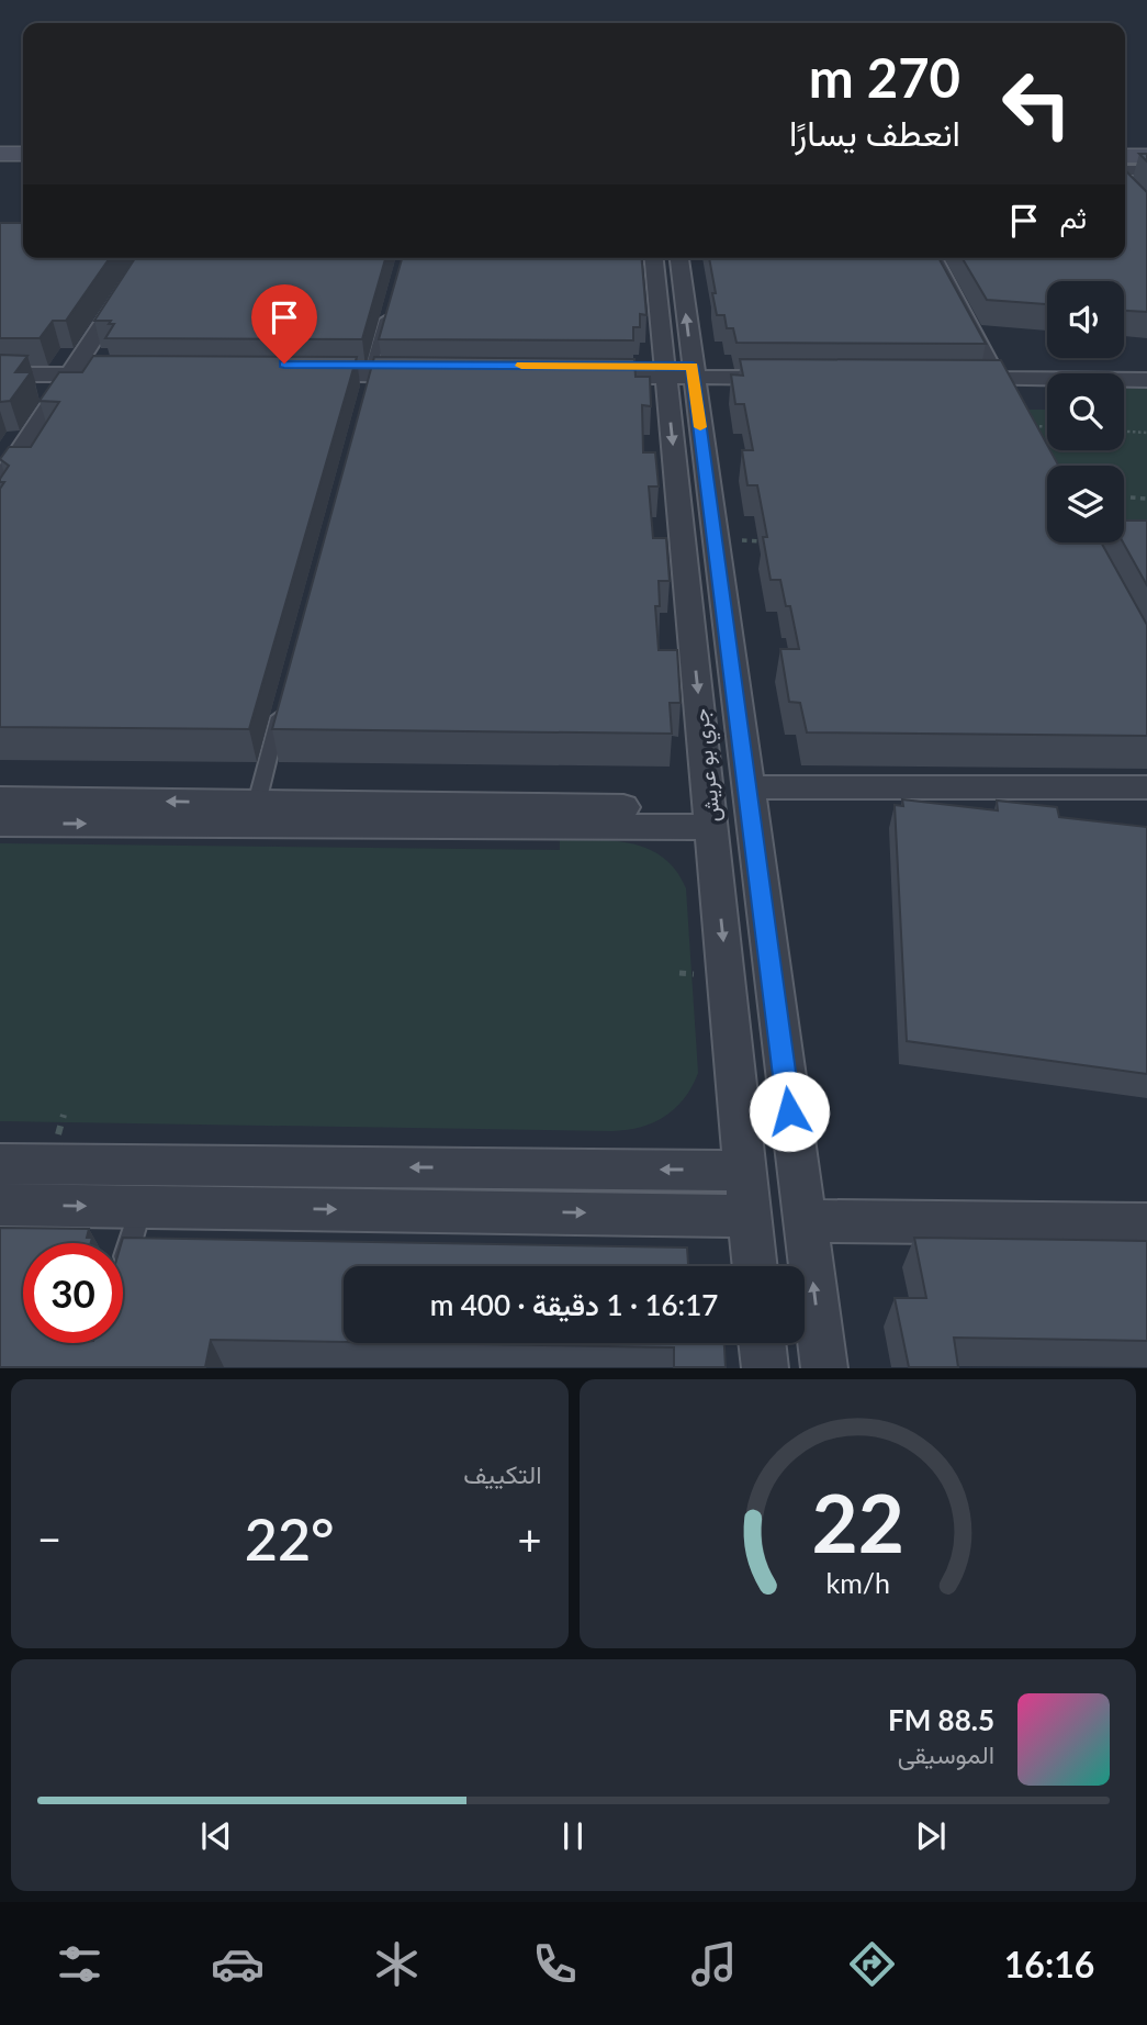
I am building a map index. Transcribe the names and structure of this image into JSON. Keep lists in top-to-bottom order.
{
  "streets": {
    "street": ["جري بو عريش"]
  },
  "page": {
    "turn": ["270 m", "انعطف يسارًا"],
    "then": "ثم",
    "limit": "30",
    "trip": "16:17 · 1 دقيقة · 400 m",
    "tile": "التكييف",
    "heat": ["−", "22°", "+"],
    "song": ["88.5 FM", "الموسيقى"],
    "tabs": "16:16",
    "gauge": ["22", "km/h"]
  }
}
